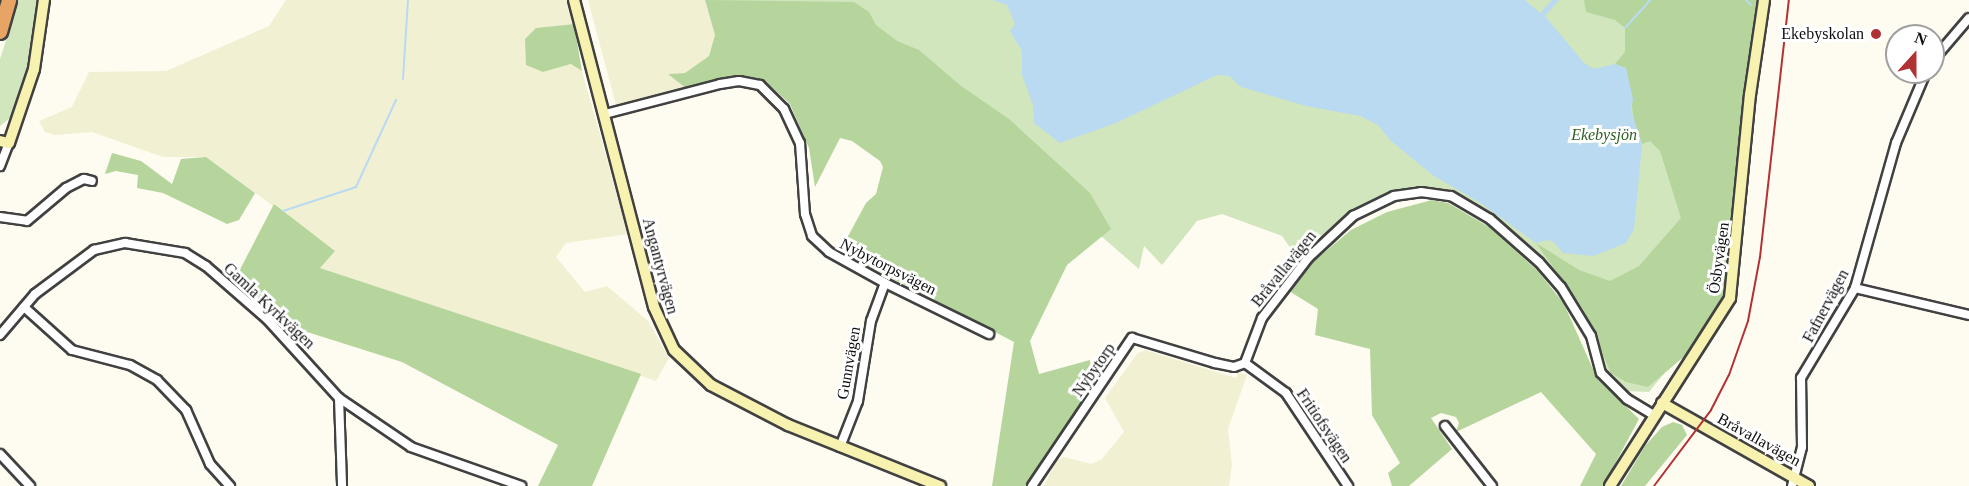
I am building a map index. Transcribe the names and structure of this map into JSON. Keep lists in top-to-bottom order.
{
  "streets": {
    "street": [
      "Ösbyvägen",
      "Angantyrvägen",
      "Nybytorpsvägen",
      "Bråvallavägen",
      "Gamla Kyrkvägen",
      "Fafnervägen",
      "Gunnvägen",
      "Nybytorp",
      "Fritiofsvägen"
    ]
  },
  "crossings": [
    ["Ösbyvägen", "Bråvallavägen"],
    ["Angantyrvägen", "Nybytorpsvägen"],
    ["Angantyrvägen", "Gunnvägen"],
    ["Nybytorpsvägen", "Gunnvägen"],
    ["Bråvallavägen", "Fafnervägen"],
    ["Bråvallavägen", "Nybytorp"],
    ["Bråvallavägen", "Fritiofsvägen"],
    ["Nybytorp", "Fritiofsvägen"]
  ],
  "parks": ["Ekebysjön"],
  "places": ["Ekebyskolan"],
  "north": "top"
}
